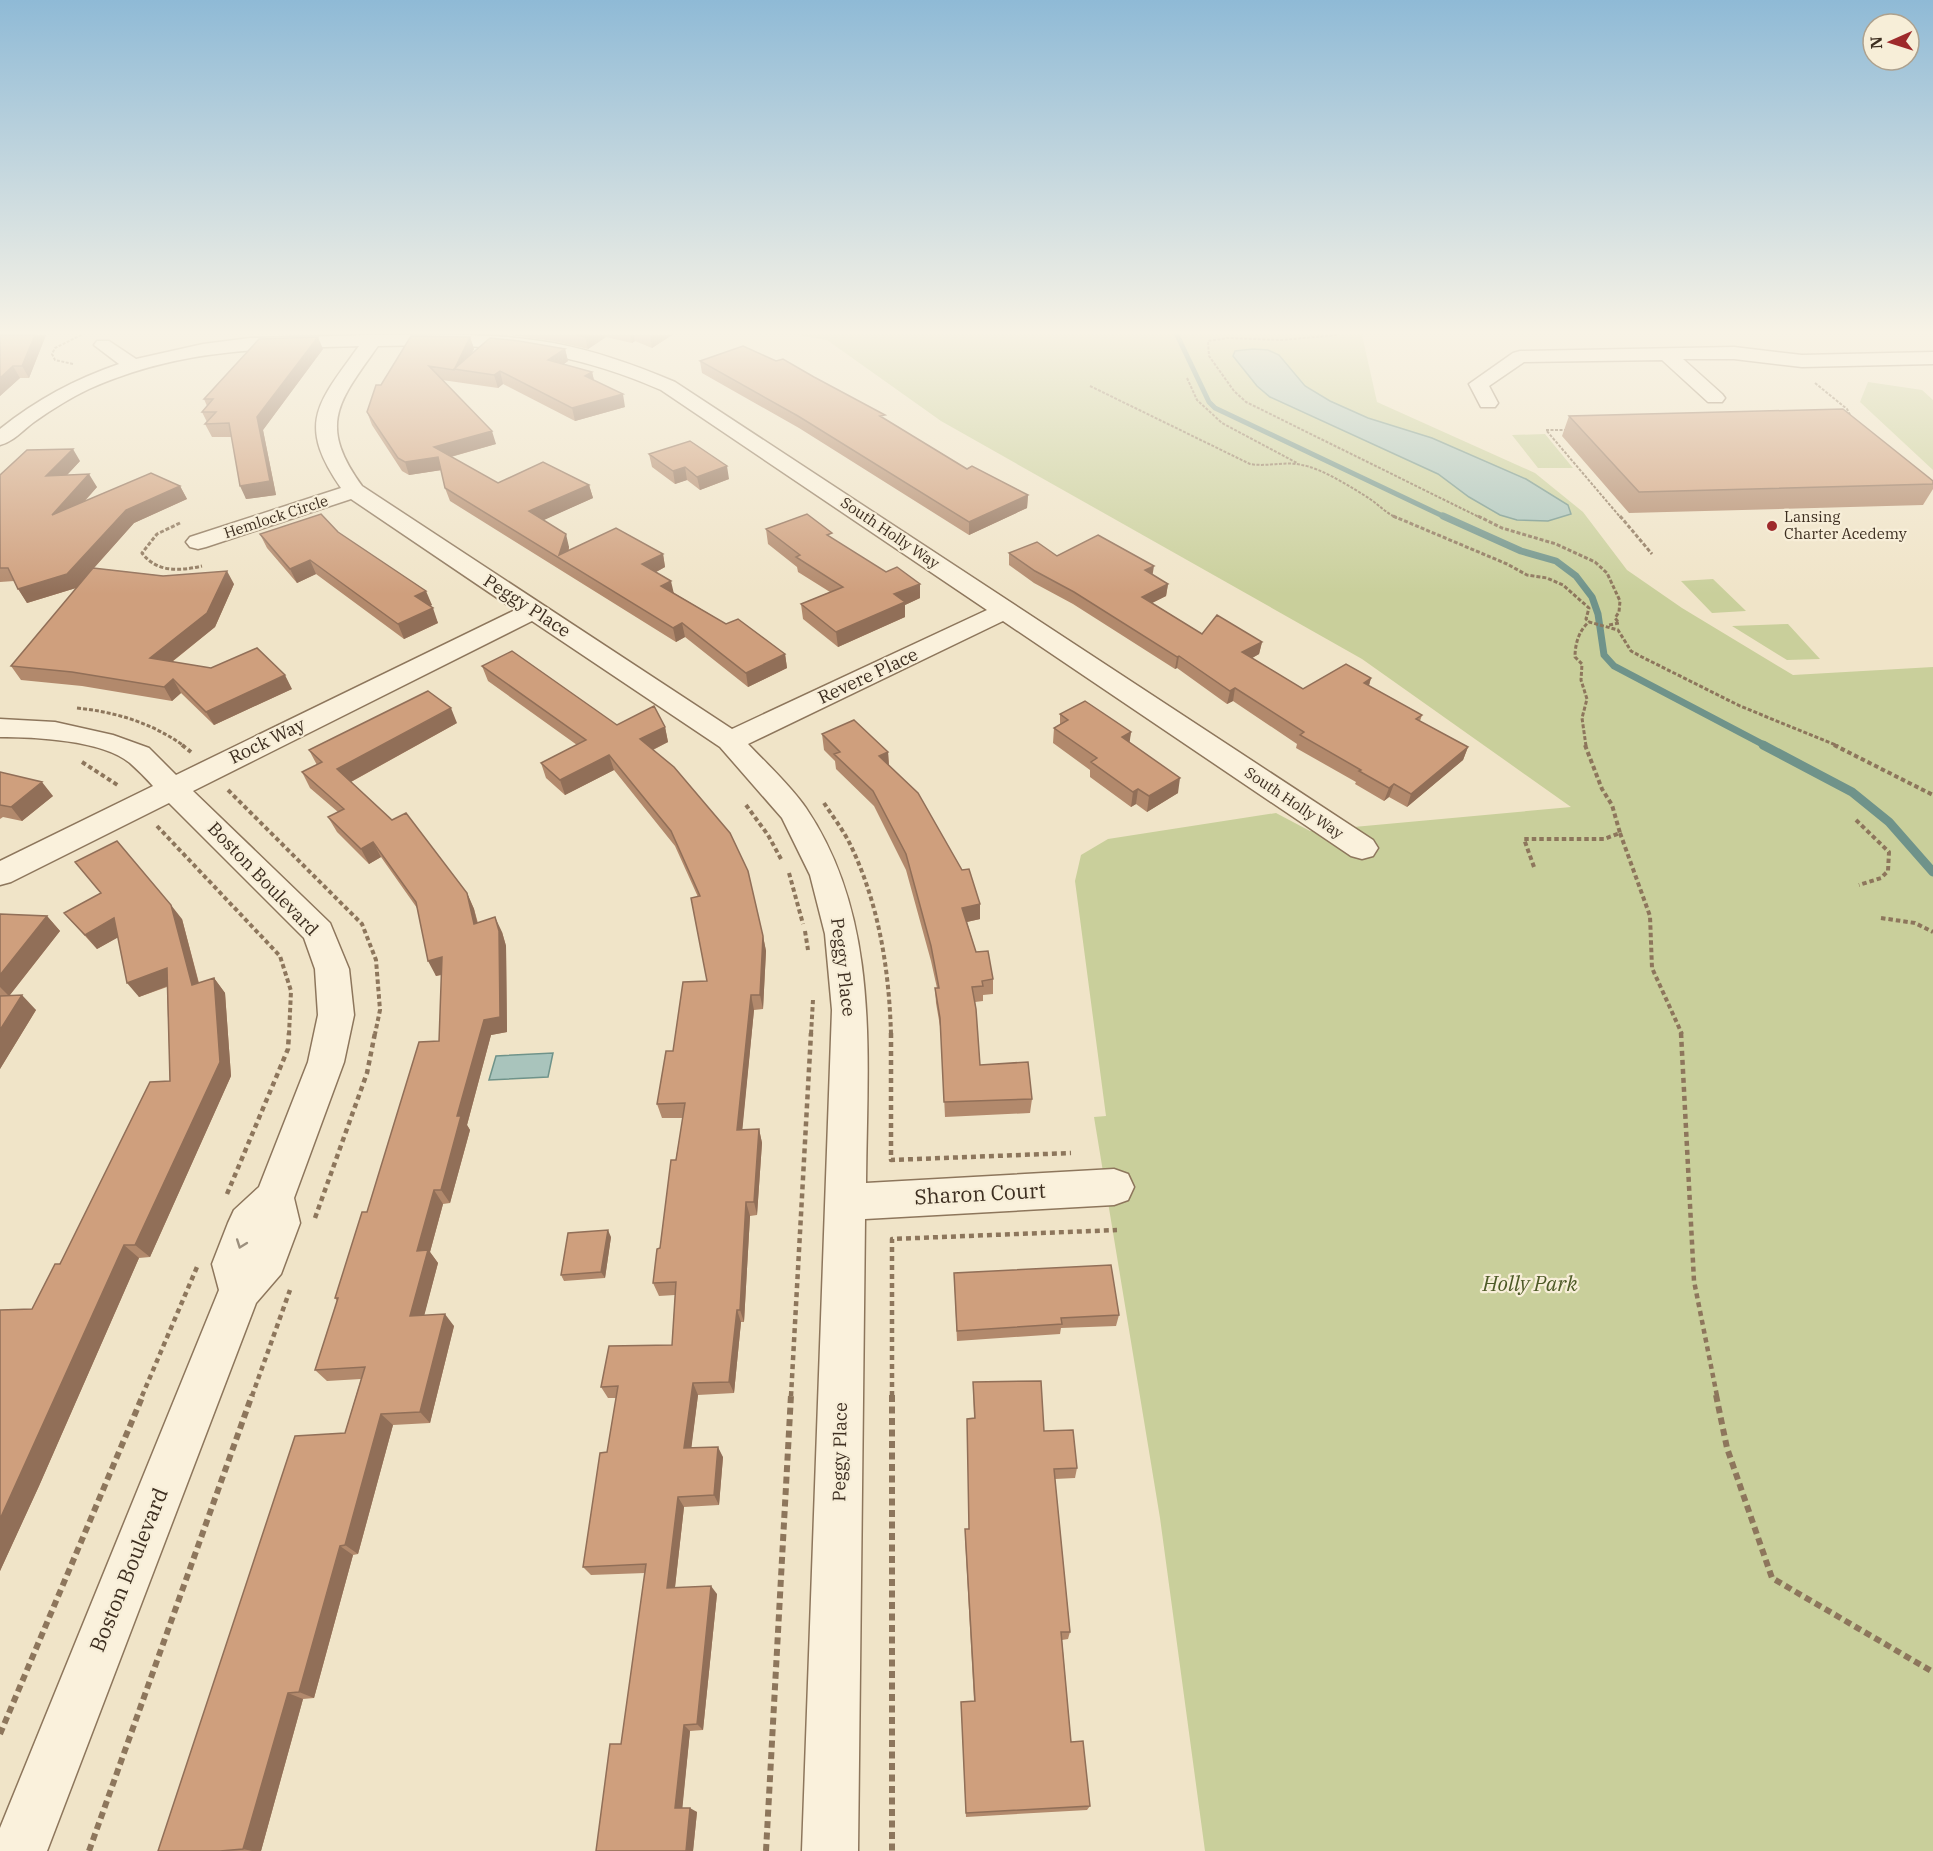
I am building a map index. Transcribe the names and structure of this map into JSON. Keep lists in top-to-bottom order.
{
  "streets": {
    "street": [
      "Hemlock Circle",
      "South Holly Way",
      "Peggy Place",
      "Revere Place",
      "Rock Way",
      "Boston Boulevard",
      "Sharon Court"
    ]
  },
  "crossings": [
    ["Hemlock Circle", "Peggy Place"],
    ["South Holly Way", "Revere Place"],
    ["Peggy Place", "Revere Place"],
    ["Peggy Place", "Rock Way"],
    ["Peggy Place", "Sharon Court"],
    ["Rock Way", "Boston Boulevard"]
  ],
  "parks": ["Holly Park"],
  "places": ["Lansing Charter Acedemy"],
  "north": "left"
}
